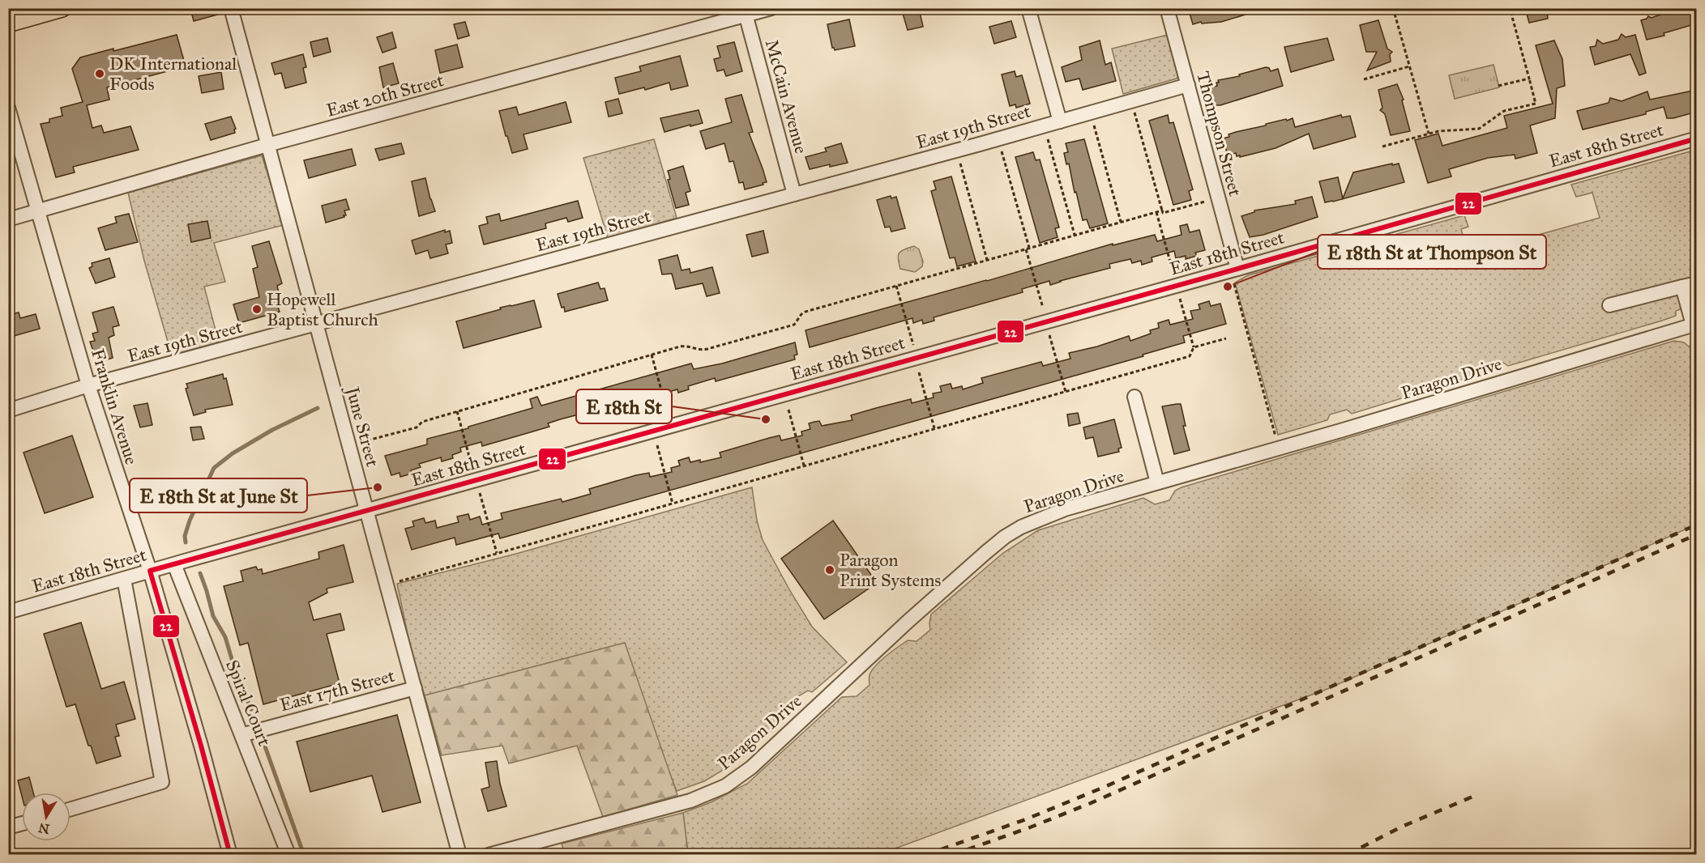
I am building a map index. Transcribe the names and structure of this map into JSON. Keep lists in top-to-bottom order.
{
  "streets": {
    "street": [
      "East 20th Street",
      "McCain Avenue",
      "East 19th Street",
      "Thompson Street",
      "East 18th Street",
      "Paragon Drive",
      "Franklin Avenue",
      "June Street",
      "East 17th Street",
      "Spiral Court"
    ]
  },
  "crossings": [
    ["East 20th Street", "McCain Avenue"],
    ["East 20th Street", "Franklin Avenue"],
    ["East 20th Street", "June Street"],
    ["McCain Avenue", "East 19th Street"],
    ["East 19th Street", "Thompson Street"],
    ["East 19th Street", "Franklin Avenue"],
    ["East 19th Street", "June Street"],
    ["Thompson Street", "East 18th Street"],
    ["East 18th Street", "Franklin Avenue"],
    ["East 18th Street", "June Street"],
    ["East 18th Street", "Spiral Court"],
    ["June Street", "East 17th Street"],
    ["East 17th Street", "Spiral Court"]
  ],
  "places": [
    "DK International Foods",
    "E 18th St at Thompson St",
    "Hopewell Baptist Church",
    "E 18th St",
    "E 18th St at June St",
    "Paragon Print Systems"
  ],
  "lines": ["transit line 22"],
  "north": "bottom"
}
